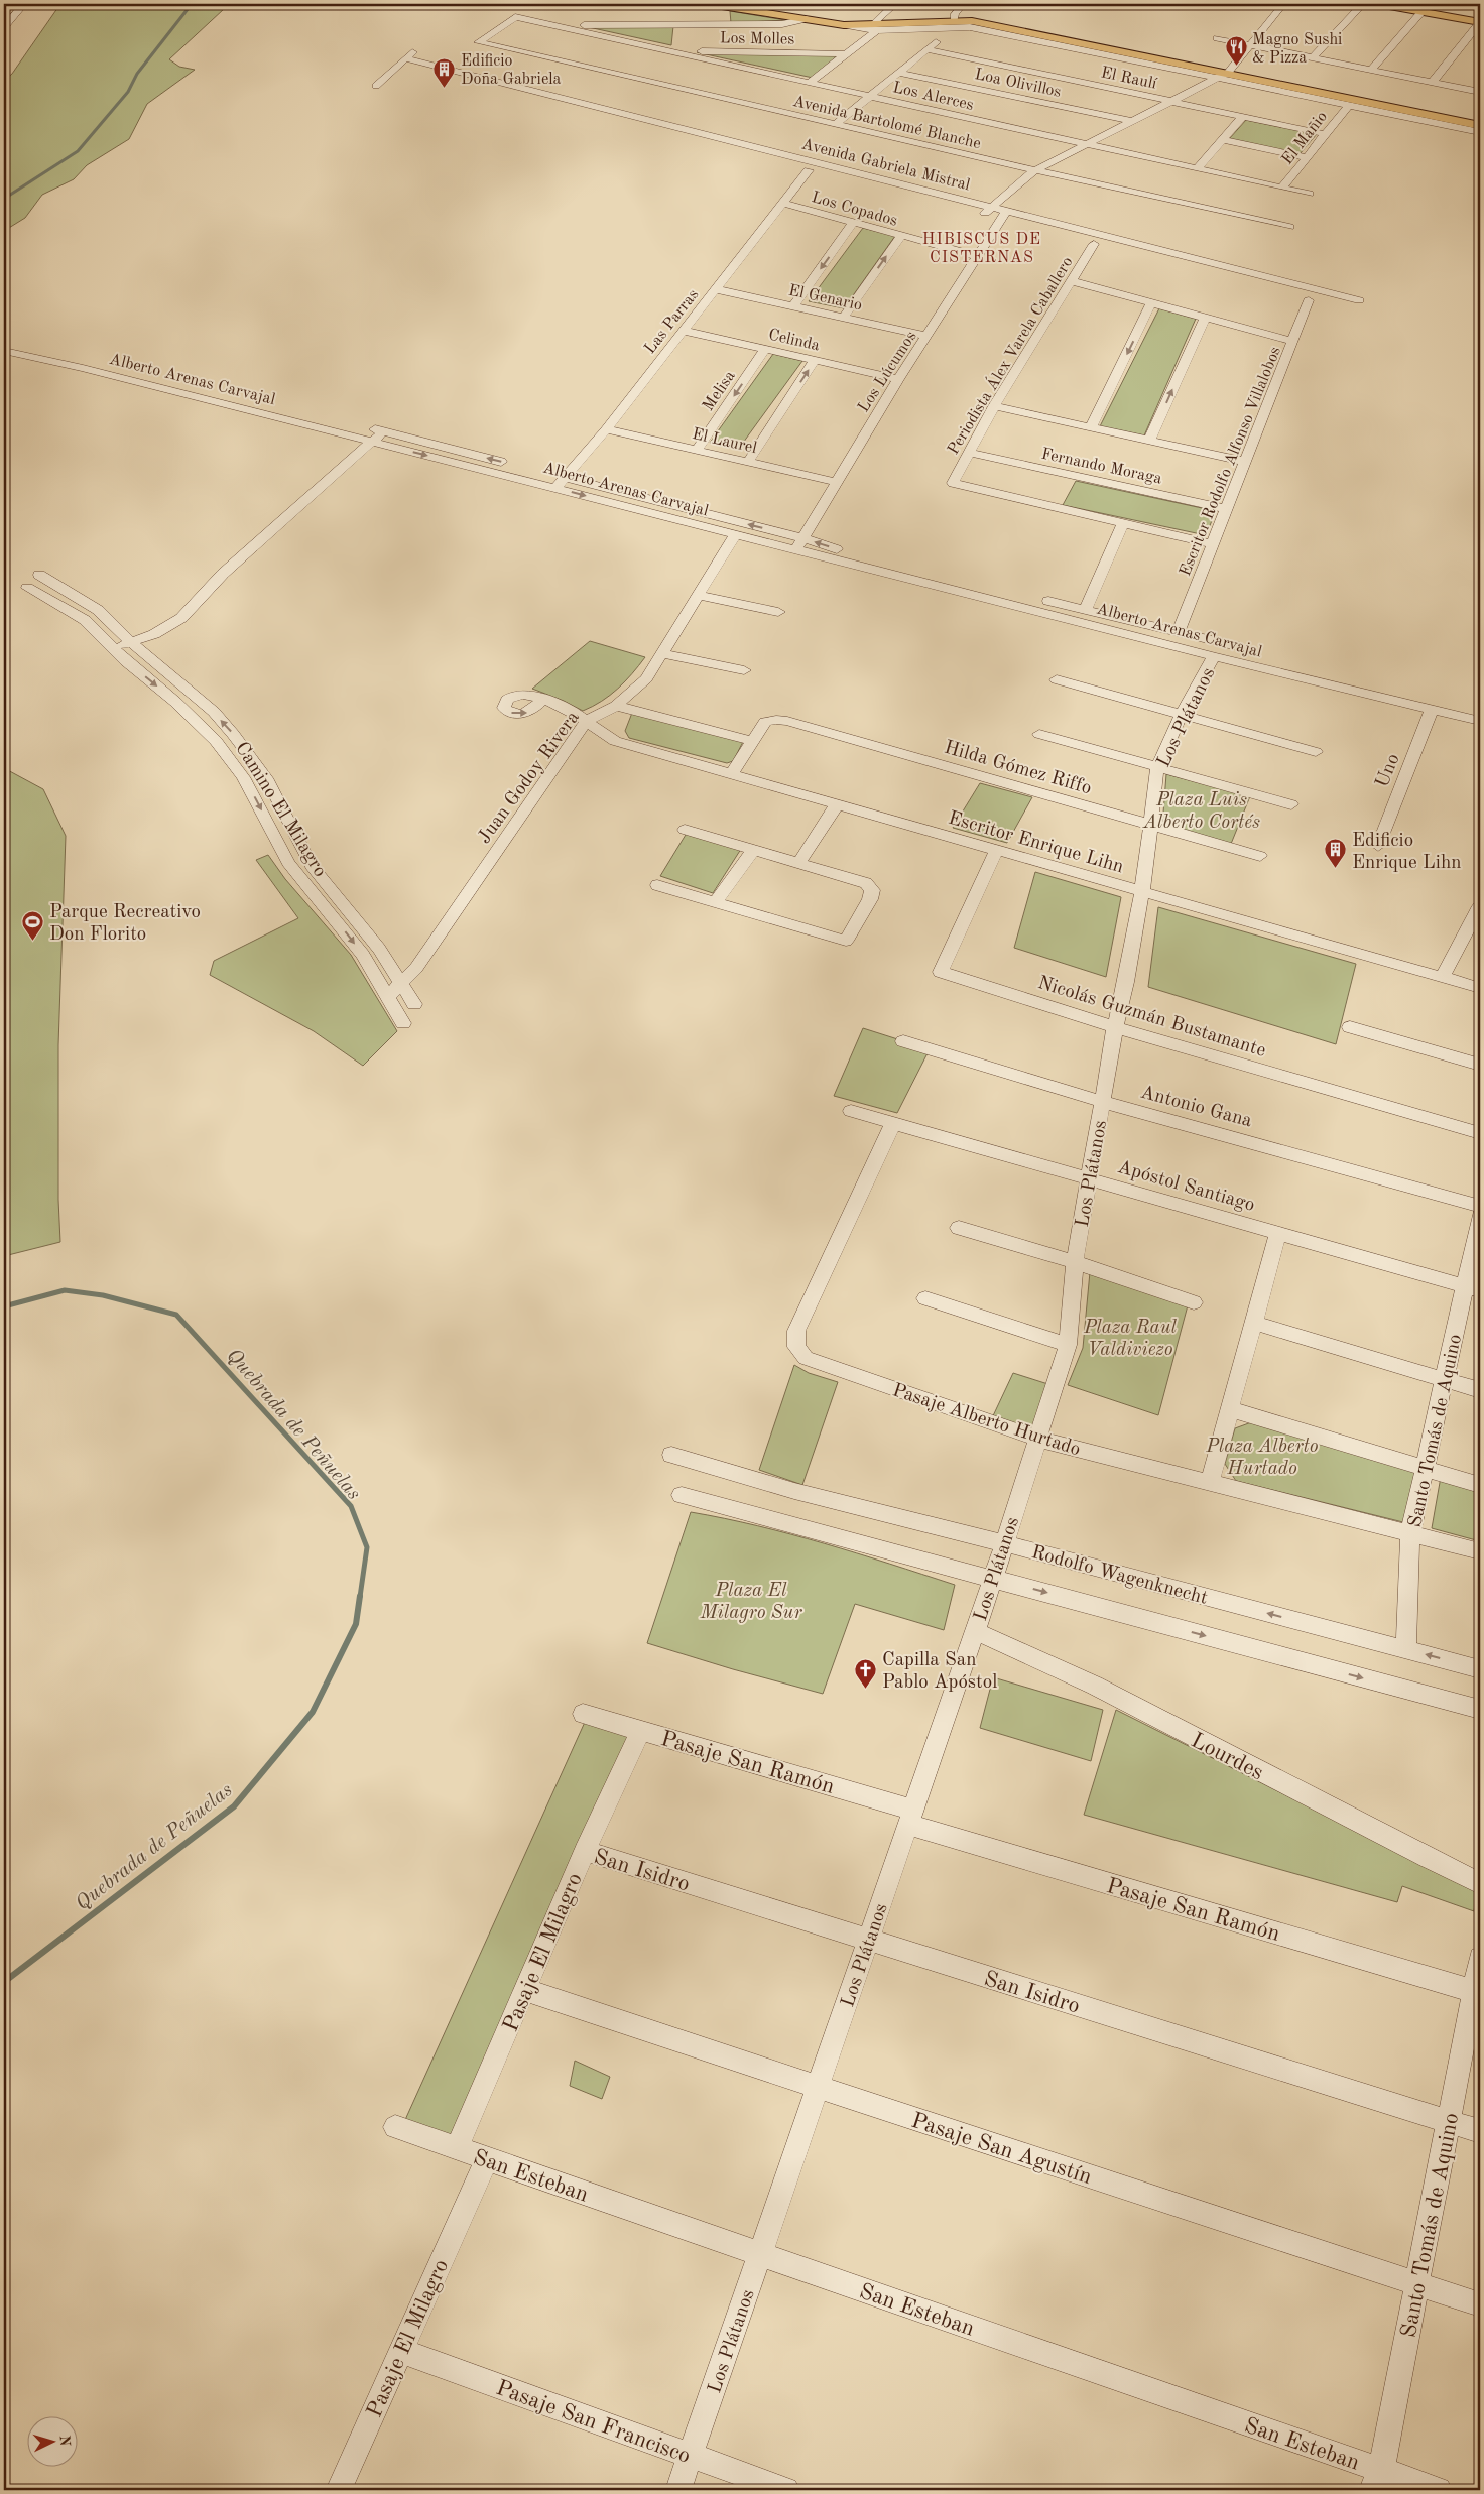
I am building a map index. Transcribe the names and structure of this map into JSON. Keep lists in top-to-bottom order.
{
  "streets": {
    "street": [
      "Los Molles",
      "El Raulí",
      "Loa Olivillos",
      "Los Alerces",
      "Avenida Bartolomé Blanche",
      "El Mañio",
      "Avenida Gabriela Mistral",
      "Los Copados",
      "El Genario",
      "Las Parras",
      "Celinda",
      "Periodista Álex Varela Caballero",
      "Los Lúcumos",
      "Alberto Arenas Carvajal",
      "Melisa",
      "El Laurel",
      "Escritor Rodolfo Alfonso Villalobos",
      "Fernando Moraga",
      "Los Plátanos",
      "Hilda Gómez Riffo",
      "Uno",
      "Juan Godoy Rivera",
      "Camino El Milagro",
      "Escritor Enrique Lihn",
      "Nicolás Guzmán Bustamante",
      "Antonio Gana",
      "Apóstol Santiago",
      "Pasaje Alberto Hurtado",
      "Santo Tomás de Aquino",
      "Rodolfo Wagenknecht",
      "Lourdes",
      "Pasaje San Ramón",
      "San Isidro",
      "Pasaje El Milagro",
      "Pasaje San Agustín",
      "San Esteban",
      "Pasaje San Francisco"
    ]
  },
  "crossings": [
    ["Los Molles", "Los Alerces"],
    ["El Raulí", "El Mañio"],
    ["Los Alerces", "Avenida Bartolomé Blanche"],
    ["Los Alerces", "El Mañio"],
    ["Avenida Gabriela Mistral", "Las Parras"],
    ["Avenida Gabriela Mistral", "Periodista Álex Varela Caballero"],
    ["Avenida Gabriela Mistral", "Los Lúcumos"],
    ["Los Copados", "Las Parras"],
    ["Los Copados", "Los Lúcumos"],
    ["El Genario", "Las Parras"],
    ["El Genario", "Los Lúcumos"],
    ["Las Parras", "Celinda"],
    ["Las Parras", "Alberto Arenas Carvajal"],
    ["Las Parras", "El Laurel"],
    ["Celinda", "Los Lúcumos"],
    ["Celinda", "Melisa"],
    ["Periodista Álex Varela Caballero", "Fernando Moraga"],
    ["Los Lúcumos", "Alberto Arenas Carvajal"],
    ["Los Lúcumos", "El Laurel"],
    ["Alberto Arenas Carvajal", "Escritor Rodolfo Alfonso Villalobos"],
    ["Alberto Arenas Carvajal", "Los Plátanos"],
    ["Alberto Arenas Carvajal", "Uno"],
    ["Alberto Arenas Carvajal", "Juan Godoy Rivera"],
    ["Melisa", "El Laurel"],
    ["Escritor Rodolfo Alfonso Villalobos", "Fernando Moraga"],
    ["Los Plátanos", "Hilda Gómez Riffo"],
    ["Los Plátanos", "Escritor Enrique Lihn"],
    ["Los Plátanos", "Nicolás Guzmán Bustamante"],
    ["Los Plátanos", "Antonio Gana"],
    ["Los Plátanos", "Apóstol Santiago"],
    ["Los Plátanos", "Pasaje Alberto Hurtado"],
    ["Los Plátanos", "Rodolfo Wagenknecht"],
    ["Los Plátanos", "Lourdes"],
    ["Los Plátanos", "Pasaje San Ramón"],
    ["Los Plátanos", "San Isidro"],
    ["Los Plátanos", "Pasaje San Agustín"],
    ["Los Plátanos", "San Esteban"],
    ["Los Plátanos", "Pasaje San Francisco"],
    ["Juan Godoy Rivera", "Camino El Milagro"],
    ["Juan Godoy Rivera", "Escritor Enrique Lihn"],
    ["Escritor Enrique Lihn", "Nicolás Guzmán Bustamante"],
    ["Apóstol Santiago", "Pasaje Alberto Hurtado"],
    ["Apóstol Santiago", "Santo Tomás de Aquino"],
    ["Pasaje Alberto Hurtado", "Santo Tomás de Aquino"],
    ["Santo Tomás de Aquino", "Rodolfo Wagenknecht"],
    ["Santo Tomás de Aquino", "Pasaje San Ramón"],
    ["Santo Tomás de Aquino", "San Isidro"],
    ["Santo Tomás de Aquino", "Pasaje San Agustín"],
    ["Santo Tomás de Aquino", "San Esteban"],
    ["Pasaje San Ramón", "Pasaje El Milagro"],
    ["San Isidro", "Pasaje El Milagro"],
    ["Pasaje El Milagro", "Pasaje San Agustín"],
    ["Pasaje El Milagro", "San Esteban"],
    ["Pasaje El Milagro", "Pasaje San Francisco"]
  ],
  "districts": ["HIBISCUS DE CISTERNAS"],
  "water": ["Quebrada de Peñuelas"],
  "parks": [
    "Plaza Luis Alberto Cortés",
    "Plaza Raul Valdiviezo",
    "Plaza Alberto Hurtado",
    "Plaza El Milagro Sur"
  ],
  "places": {
    "restaurant": ["Magno Sushi & Pizza"],
    "building": ["Edificio Doña Gabriela", "Edificio Enrique Lihn"],
    "sports": ["Parque Recreativo Don Florito"],
    "church": ["Capilla San Pablo Apóstol"]
  },
  "north": "right"
}
